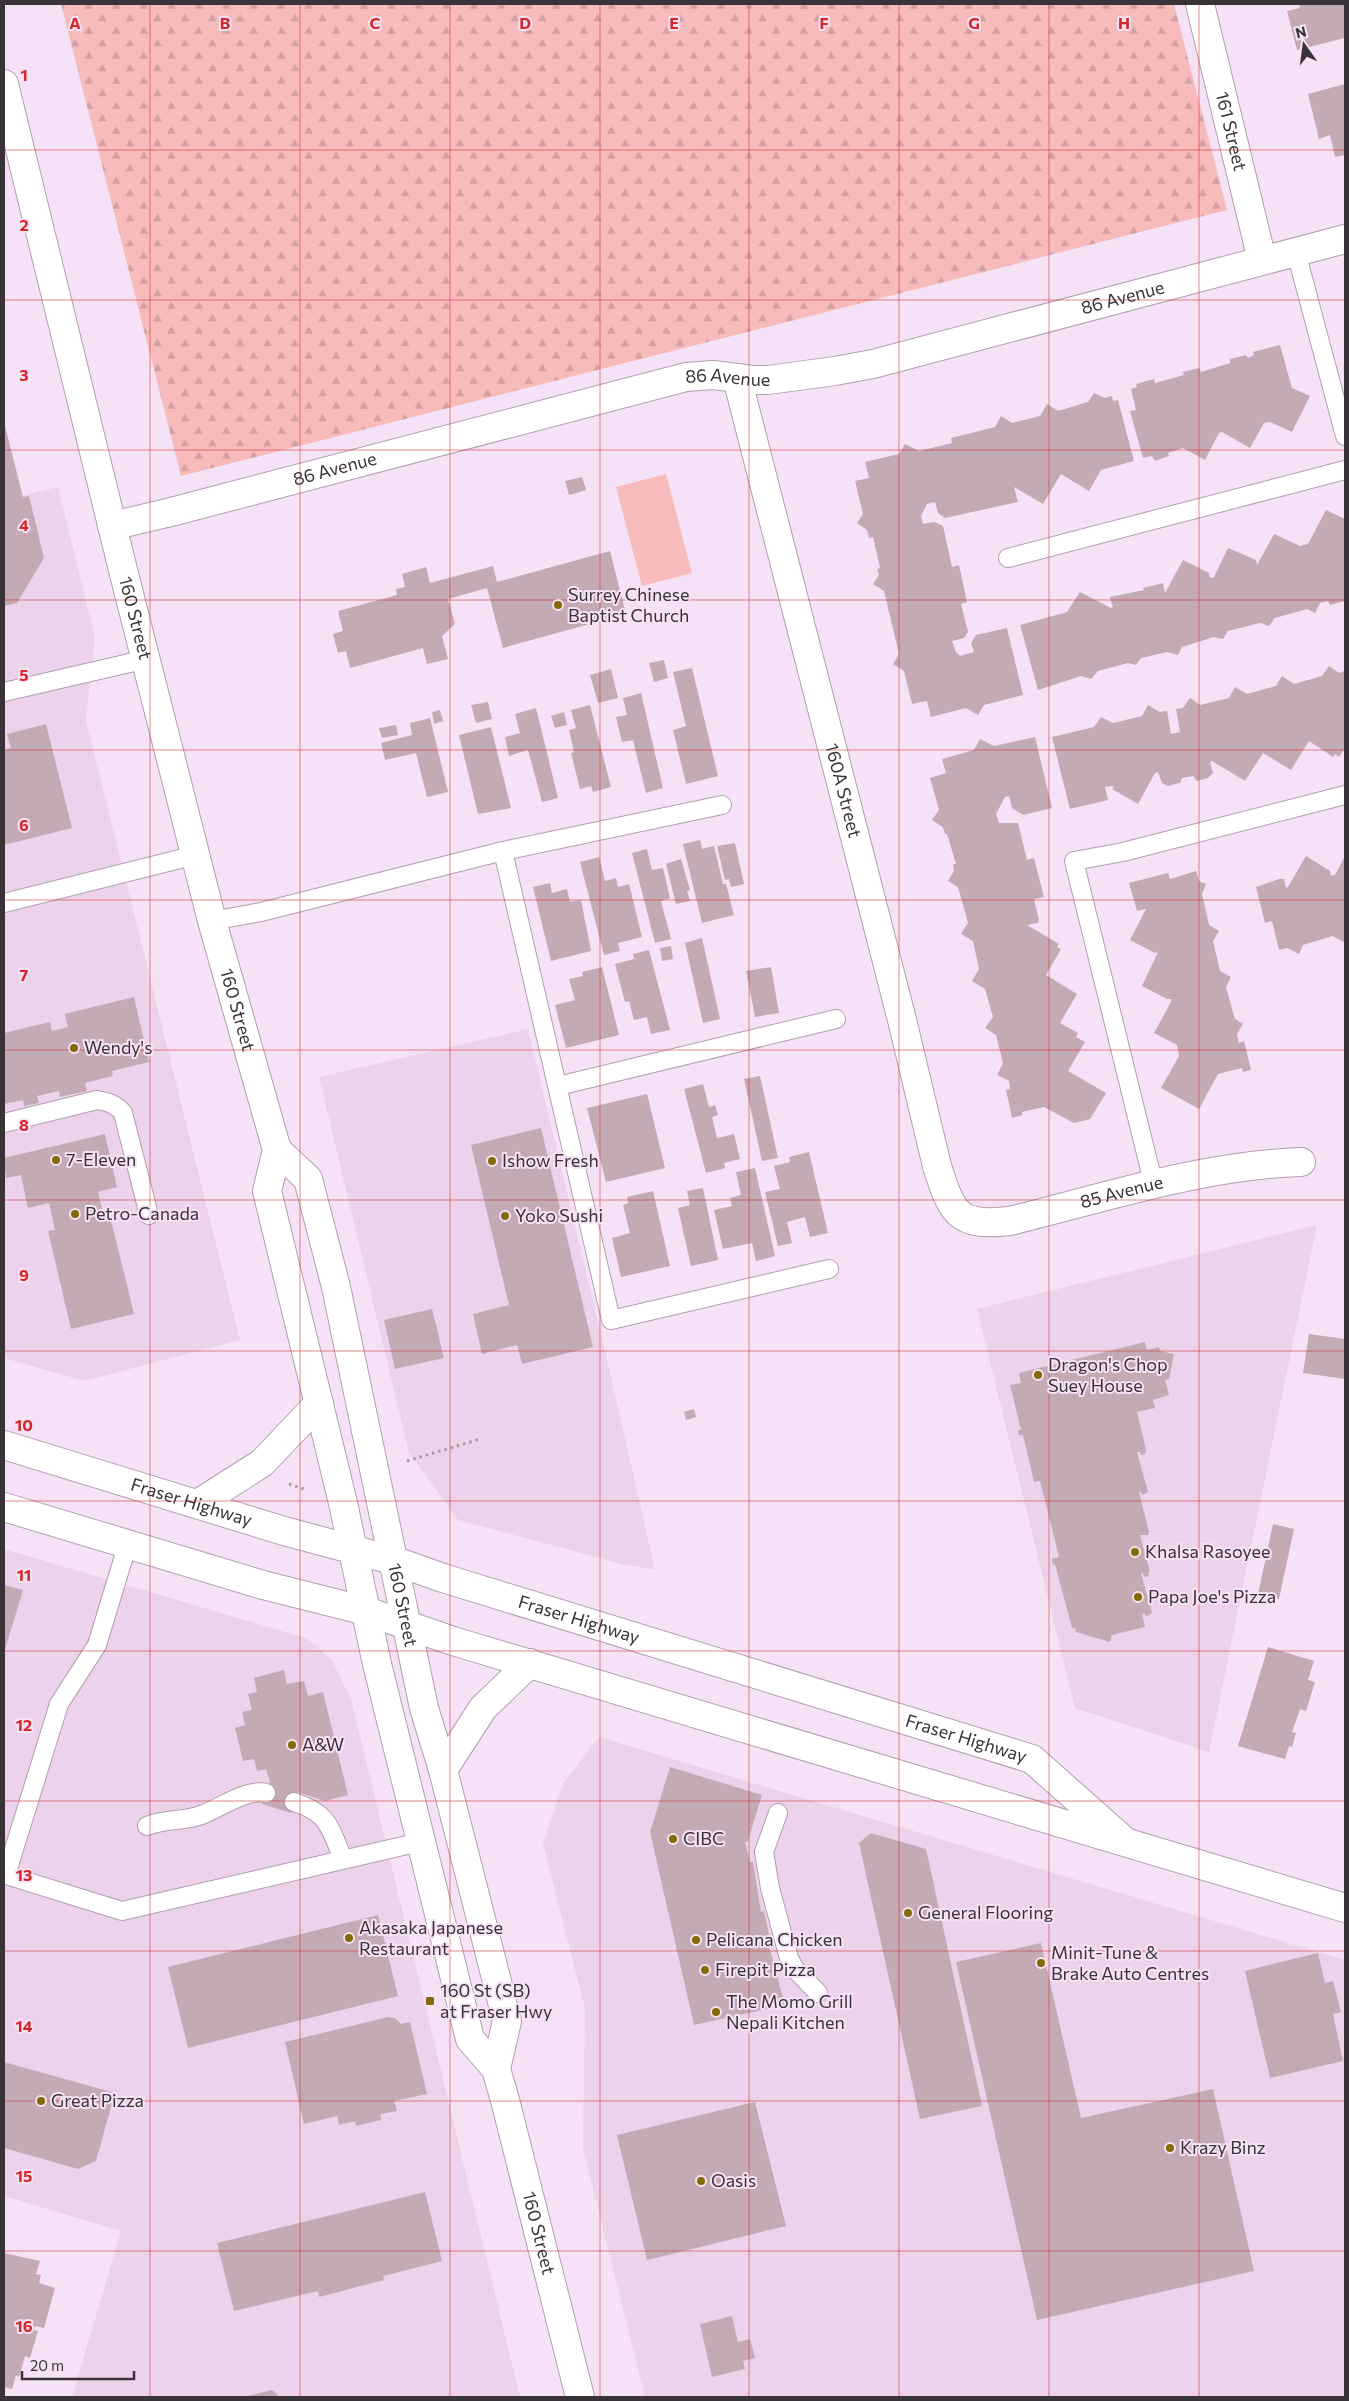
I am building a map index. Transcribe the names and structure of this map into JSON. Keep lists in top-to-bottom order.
{
  "streets": {
    "main road": [
      "161 Street",
      "86 Avenue",
      "160 Street",
      "160A Street",
      "85 Avenue",
      "Fraser Highway"
    ]
  },
  "crossings": [
    ["161 Street", "86 Avenue"],
    ["86 Avenue", "160 Street"],
    ["86 Avenue", "160A Street"],
    ["160 Street", "Fraser Highway"],
    ["160A Street", "85 Avenue"]
  ],
  "places": {
    "other": [
      "Surrey Chinese Baptist Church",
      "Wendy's",
      "7-Eleven",
      "Ishow Fresh",
      "Petro-Canada",
      "Yoko Sushi",
      "Dragon's Chop Suey House",
      "Khalsa Rasoyee",
      "Papa Joe's Pizza",
      "A&W",
      "CIBC",
      "General Flooring",
      "Akasaka Japanese Restaurant",
      "Pelicana Chicken",
      "Minit-Tune & Brake Auto Centres",
      "Firepit Pizza",
      "The Momo Grill Nepali Kitchen",
      "Great Pizza",
      "Krazy Binz",
      "Oasis"
    ],
    "transit": ["160 St (SB) at Fraser Hwy"]
  },
  "scale_bar": "20 m",
  "north": "top",
  "grid": {
    "columns": [
      "A",
      "B",
      "C",
      "D",
      "E",
      "F",
      "G",
      "H"
    ],
    "rows": [
      "1",
      "2",
      "3",
      "4",
      "5",
      "6",
      "7",
      "8",
      "9",
      "10",
      "11",
      "12",
      "13",
      "14",
      "15",
      "16"
    ]
  }
}
